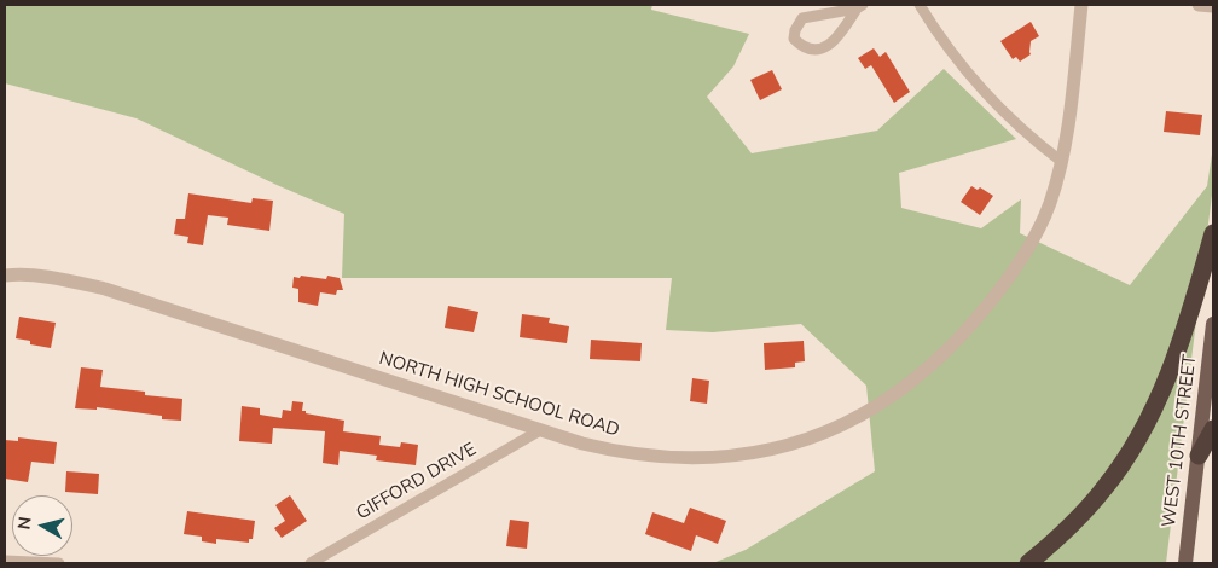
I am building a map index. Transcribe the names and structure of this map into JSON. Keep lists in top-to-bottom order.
{
  "streets": {
    "main road": ["WEST 10TH STREET"],
    "street": ["NORTH HIGH SCHOOL ROAD", "GIFFORD DRIVE"]
  },
  "crossings": [
    ["NORTH HIGH SCHOOL ROAD", "GIFFORD DRIVE"]
  ],
  "north": "left"
}
